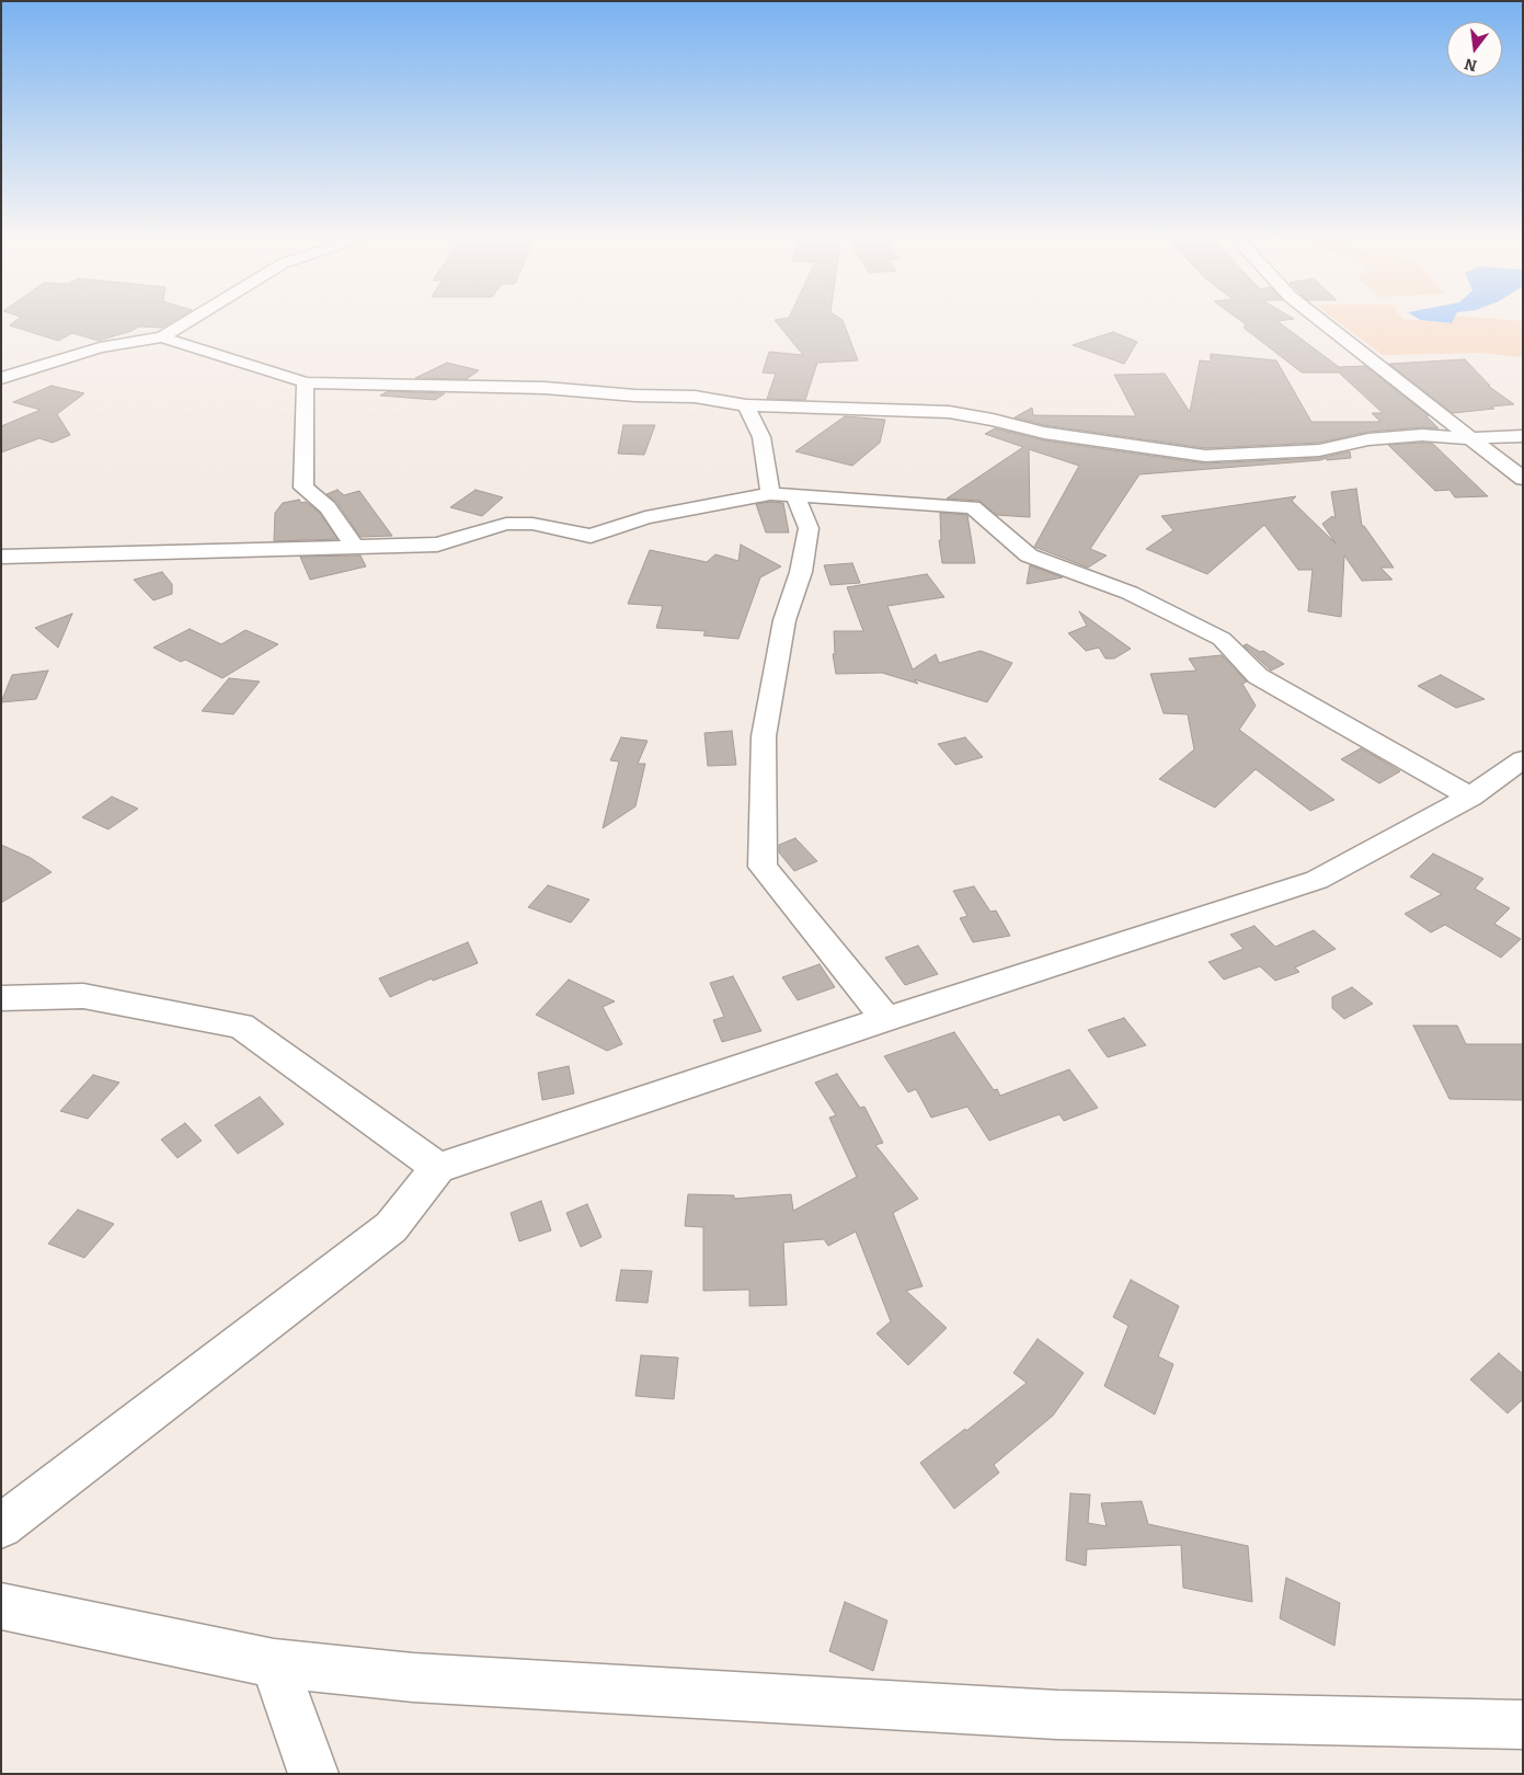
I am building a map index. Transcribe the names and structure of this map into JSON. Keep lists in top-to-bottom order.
{
  "north": "bottom"
}
